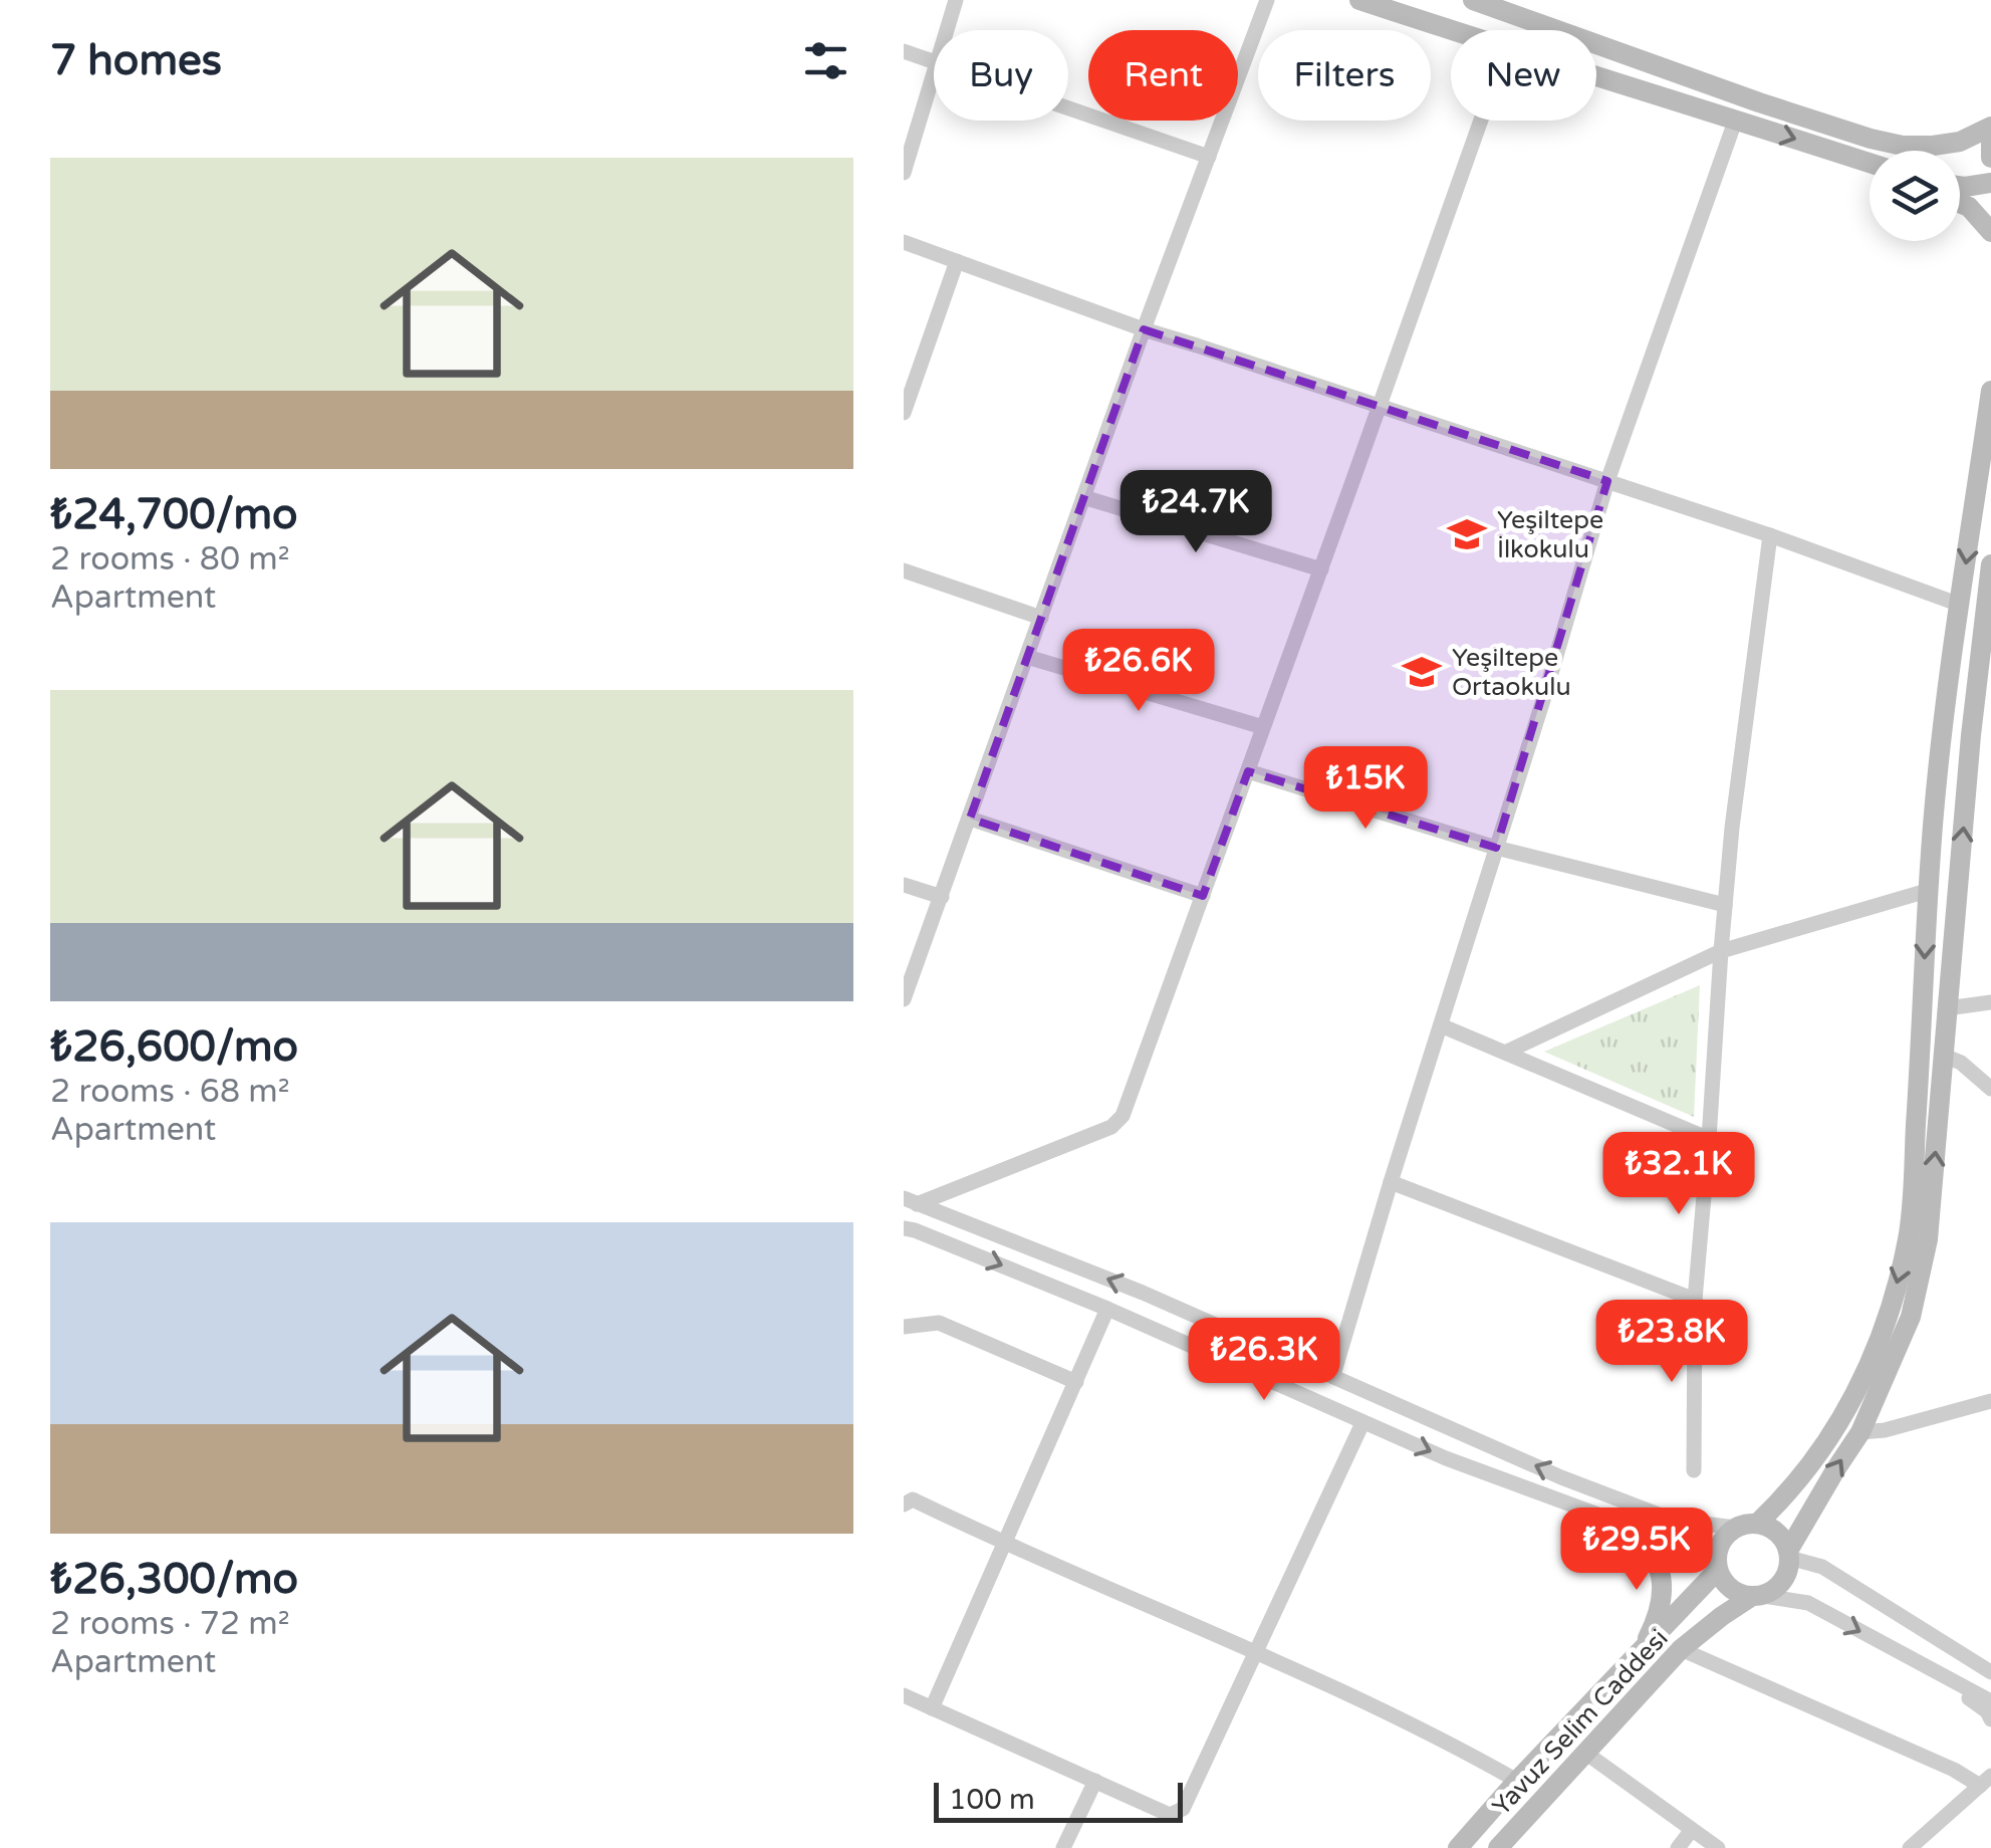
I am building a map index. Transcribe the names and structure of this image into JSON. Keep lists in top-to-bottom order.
{
  "streets": {
    "main road": ["Yavuz Selim Caddesi"]
  },
  "places": {
    "school or university": ["Yeşiltepe İlkokulu", "Yeşiltepe Ortaokulu"]
  },
  "scale_bar": "100 m",
  "page": {
    "heading": "7 homes",
    "chip": [
      "Buy",
      "Rent",
      "Filters",
      "New"
    ],
    "list": [
      {
        "name": "₺24,700/mo",
        "note": "2 rooms · 80 m² · Apartment"
      },
      {
        "name": "₺26,600/mo",
        "note": "2 rooms · 68 m² · Apartment"
      },
      {
        "name": "₺26,300/mo",
        "note": "2 rooms · 72 m² · Apartment"
      }
    ],
    "price": [
      "₺24.7K",
      "₺26.6K",
      "₺15K",
      "₺32.1K",
      "₺23.8K",
      "₺26.3K",
      "₺29.5K"
    ],
    "scale": "100 m"
  }
}
